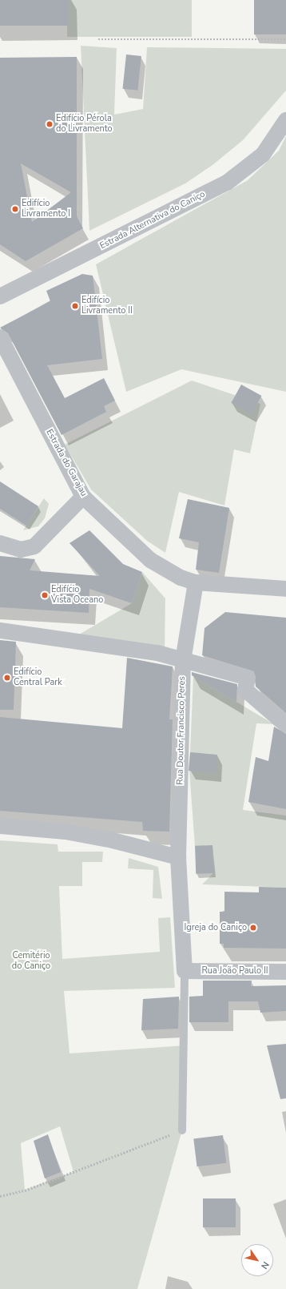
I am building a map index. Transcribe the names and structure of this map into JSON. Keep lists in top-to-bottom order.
{
  "streets": {
    "street": [
      "Estrada Alternativa do Caniço",
      "Estrada do Garajau",
      "Rua Doutor Francisco Peres",
      "Rua João Paulo II"
    ]
  },
  "crossings": [
    ["Estrada do Garajau", "Rua Doutor Francisco Peres"],
    ["Rua Doutor Francisco Peres", "Rua João Paulo II"]
  ],
  "parks": ["Cemitério do Caniço"],
  "places": [
    "Edifício Pérola do Livramento",
    "Edifício Livramento I",
    "Edifício Livramento II",
    "Edifício Vista Oceano",
    "Edifício Central Park",
    "Igreja do Caniço"
  ],
  "north": "bottom right"
}
